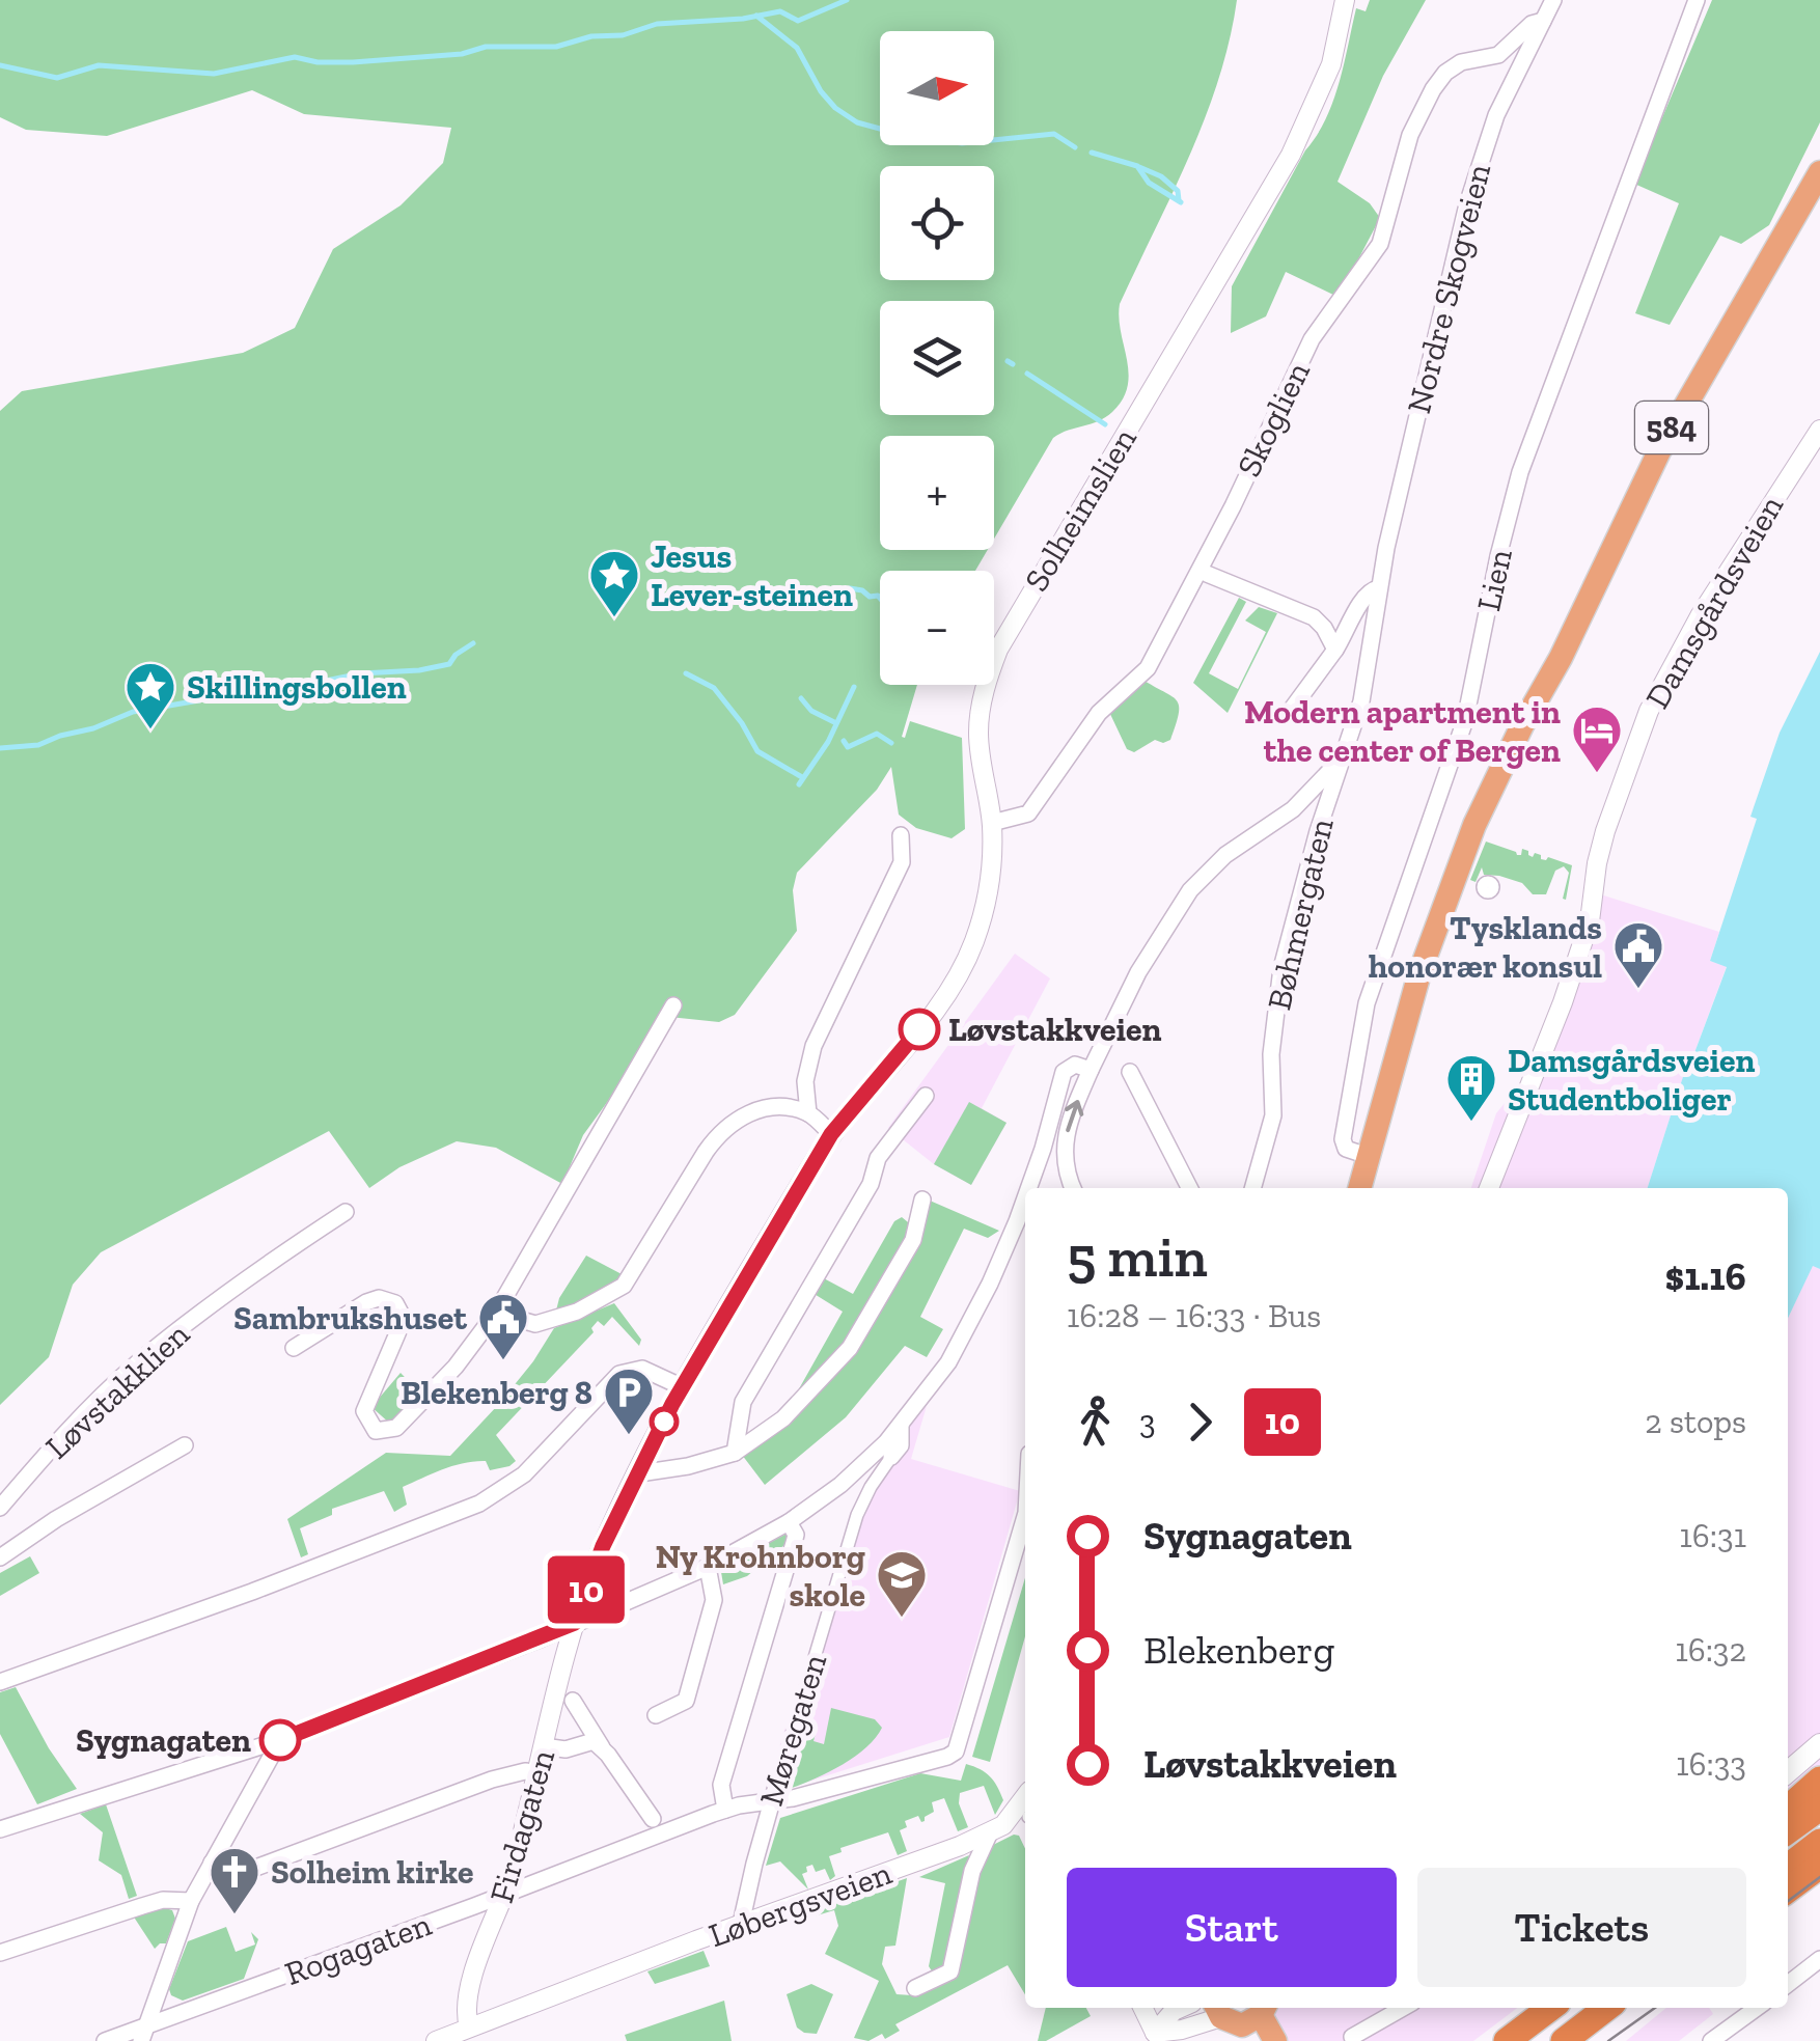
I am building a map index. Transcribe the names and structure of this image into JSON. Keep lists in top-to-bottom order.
{
  "streets": {
    "main road": ["584"],
    "street": [
      "Nordre Skogveien",
      "Skoglien",
      "Solheimslien",
      "Lien",
      "Damsgårdsveien",
      "Bøhmergaten",
      "Løvstakklien",
      "Møregaten",
      "Firdagaten",
      "Løbergsveien",
      "Rogagaten"
    ]
  },
  "crossings": [
    ["Nordre Skogveien", "Skoglien"],
    ["Nordre Skogveien", "Bøhmergaten"],
    ["Skoglien", "Solheimslien"],
    ["584", "Lien"],
    ["Møregaten", "Løbergsveien"],
    ["Møregaten", "Rogagaten"],
    ["Firdagaten", "Løbergsveien"],
    ["Firdagaten", "Rogagaten"]
  ],
  "places": {
    "place": ["Jesus Lever-steinen", "Skillingsbollen"],
    "hotel": ["Modern apartment in the center of Bergen"],
    "public building": ["Tysklands honorær konsul", "Sambrukshuset"],
    "other": ["Løvstakkveien", "Sygnagaten"],
    "building": ["Damsgårdsveien Studentboliger"],
    "parking": ["Blekenberg 8"],
    "school or university": ["Ny Krohnborg skole"],
    "church": ["Solheim kirke"]
  },
  "lines": ["bus line 10"],
  "north": "right",
  "page": {
    "on_map": "10",
    "map_buttons": ["+", "−"],
    "heading": ["5 min", "16:28 – 16:33 · Bus", "$1.16"],
    "legs": ["3", "10", "2 stops"],
    "list": [
      {
        "name": "Sygnagaten",
        "value": "16:31"
      },
      {
        "name": "Blekenberg",
        "value": "16:32"
      },
      {
        "name": "Løvstakkveien",
        "value": "16:33"
      }
    ],
    "buttons": ["Start", "Tickets"]
  }
}
